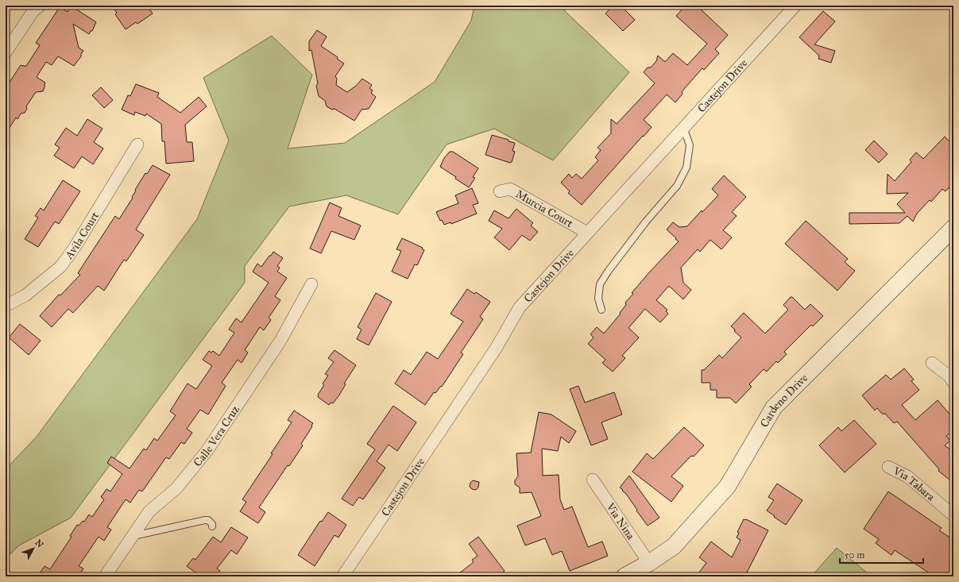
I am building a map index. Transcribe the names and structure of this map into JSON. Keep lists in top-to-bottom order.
{
  "streets": {
    "street": [
      "Castejon Drive",
      "Murcia Court",
      "Avila Court",
      "Cardeno Drive",
      "Calle Vera Cruz",
      "Via Tabara",
      "Via Nina"
    ]
  },
  "crossings": [
    ["Castejon Drive", "Murcia Court"],
    ["Cardeno Drive", "Via Nina"]
  ],
  "scale_bar": "50 m",
  "north": "top right"
}
